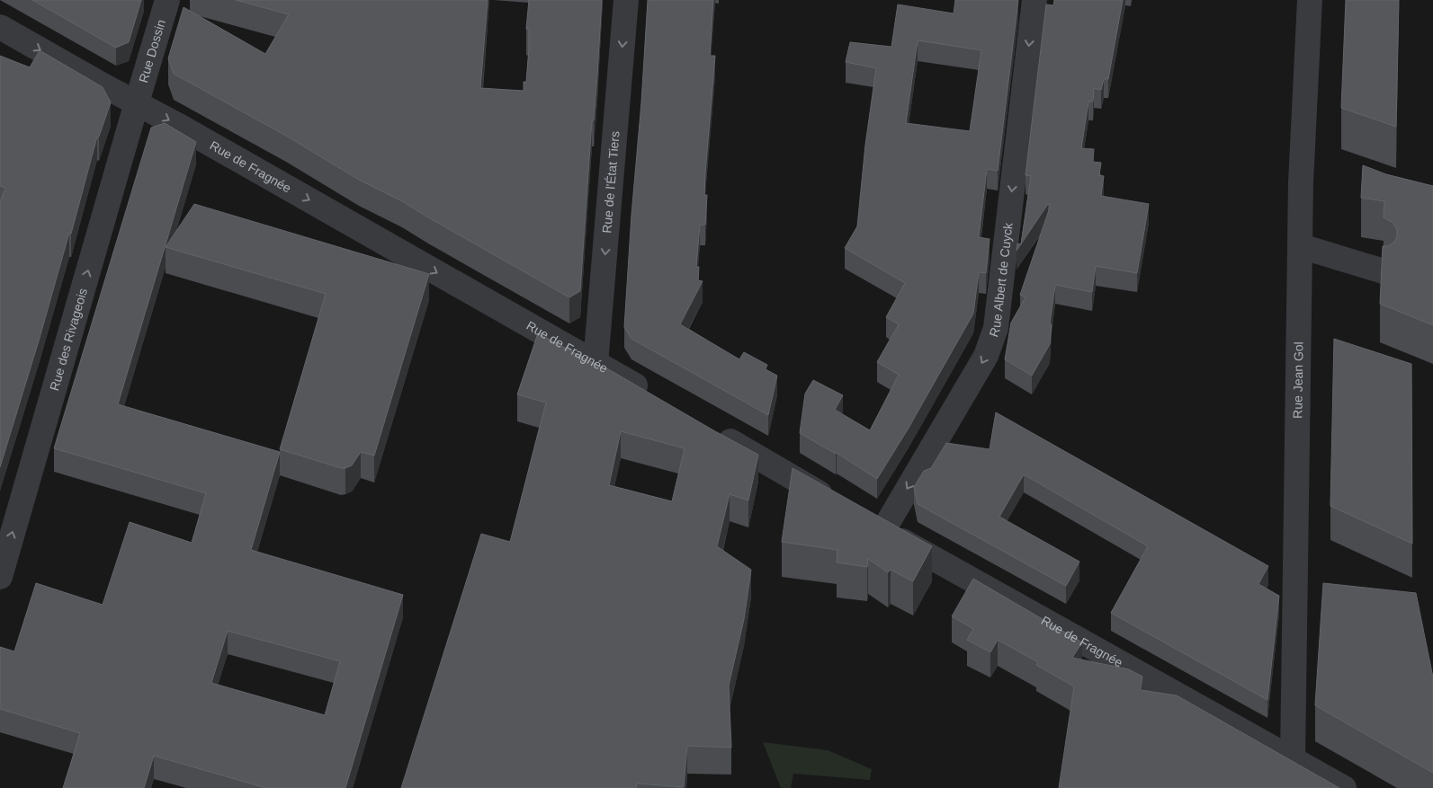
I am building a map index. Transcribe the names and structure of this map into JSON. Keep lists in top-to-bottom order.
{
  "streets": {
    "street": [
      "Rue Dossin",
      "Rue de Fragnée",
      "Rue de l'État Tiers",
      "Rue Albert de Cuyck",
      "Rue des Rivageois",
      "Rue Jean Gol"
    ]
  },
  "crossings": [
    ["Rue Dossin", "Rue de Fragnée"],
    ["Rue Dossin", "Rue des Rivageois"],
    ["Rue de Fragnée", "Rue de l'État Tiers"],
    ["Rue de Fragnée", "Rue Albert de Cuyck"],
    ["Rue de Fragnée", "Rue des Rivageois"],
    ["Rue de Fragnée", "Rue Jean Gol"]
  ],
  "one_way": [
    "Rue de Fragnée",
    "Rue de l'État Tiers",
    "Rue Albert de Cuyck",
    "Rue des Rivageois"
  ]
}
